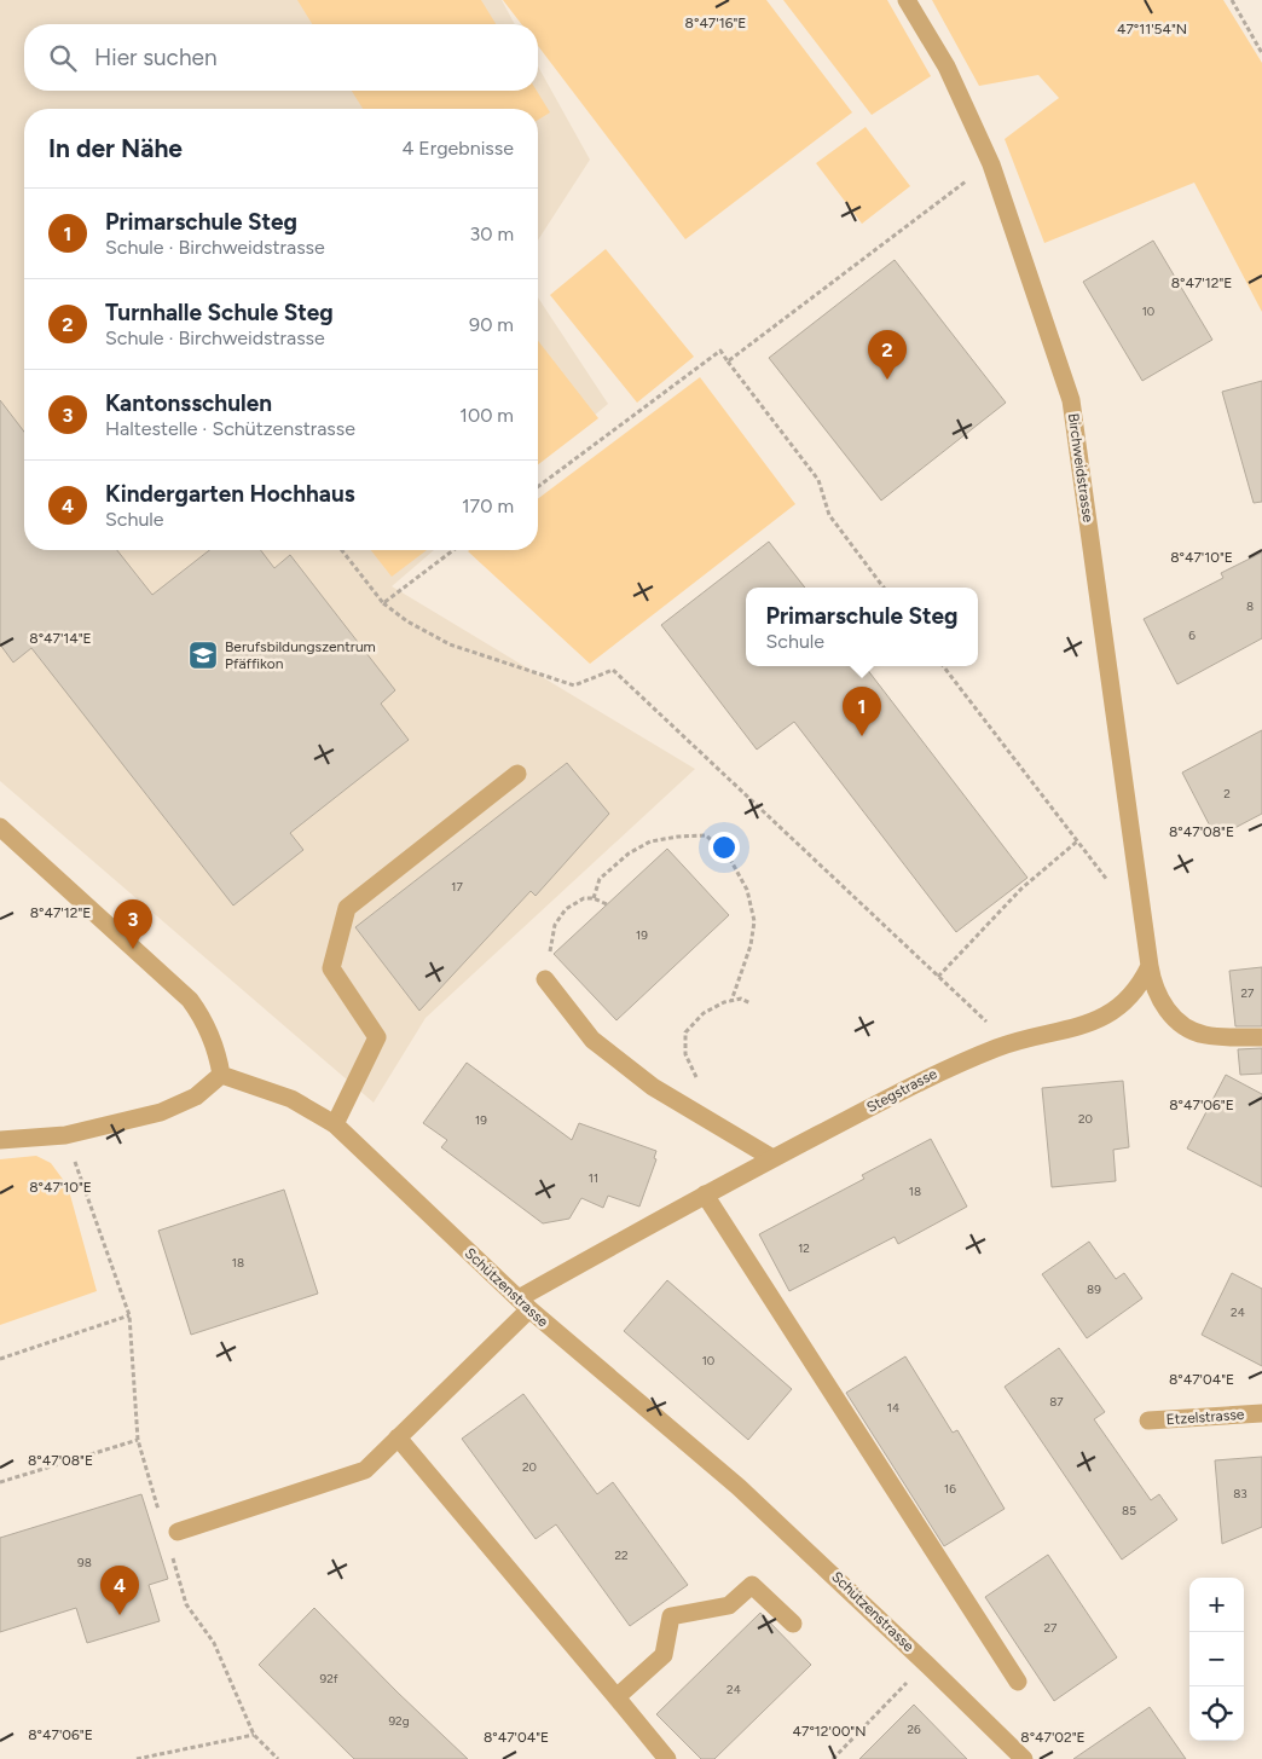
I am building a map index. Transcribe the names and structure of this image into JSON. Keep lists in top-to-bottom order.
{
  "streets": {
    "street": [
      "Birchweidstrasse",
      "Stegstrasse",
      "Schützenstrasse",
      "Etzelstrasse"
    ]
  },
  "crossings": [
    ["Birchweidstrasse", "Stegstrasse"],
    ["Stegstrasse", "Schützenstrasse"]
  ],
  "places": {
    "school or university": ["Berufsbildungszentrum Pfäffikon"]
  },
  "house_numbers": [
    "10",
    "8",
    "6",
    "2",
    "17",
    "19",
    "27",
    "20",
    "19",
    "11",
    "18",
    "12",
    "18",
    "89",
    "24",
    "10",
    "87",
    "14",
    "20",
    "16",
    "83",
    "85",
    "22",
    "98",
    "27",
    "92f",
    "24",
    "92g",
    "26"
  ],
  "page": {
    "search": "Hier suchen",
    "heading": ["In der Nähe", "4 Ergebnisse"],
    "list": [
      {
        "mark": "1",
        "name": "Primarschule Steg",
        "note": "Schule · Birchweidstrasse",
        "value": "30 m"
      },
      {
        "mark": "2",
        "name": "Turnhalle Schule Steg",
        "note": "Schule · Birchweidstrasse",
        "value": "90 m"
      },
      {
        "mark": "3",
        "name": "Kantonsschulen",
        "note": "Haltestelle · Schützenstrasse",
        "value": "100 m"
      },
      {
        "mark": "4",
        "name": "Kindergarten Hochhaus",
        "note": "Schule",
        "value": "170 m"
      }
    ],
    "pins": [
      "2",
      "1",
      "3",
      "4"
    ],
    "popup": ["Primarschule Steg", "Schule"],
    "map_buttons": ["+", "−"]
  },
  "coordinates": [
    "8°47'16\"E",
    "47°11'54\"N",
    "8°47'12\"E",
    "8°47'10\"E",
    "8°47'14\"E",
    "8°47'08\"E",
    "8°47'06\"E",
    "8°47'04\"E",
    "47°12'00\"N",
    "8°47'02\"E"
  ]
}
